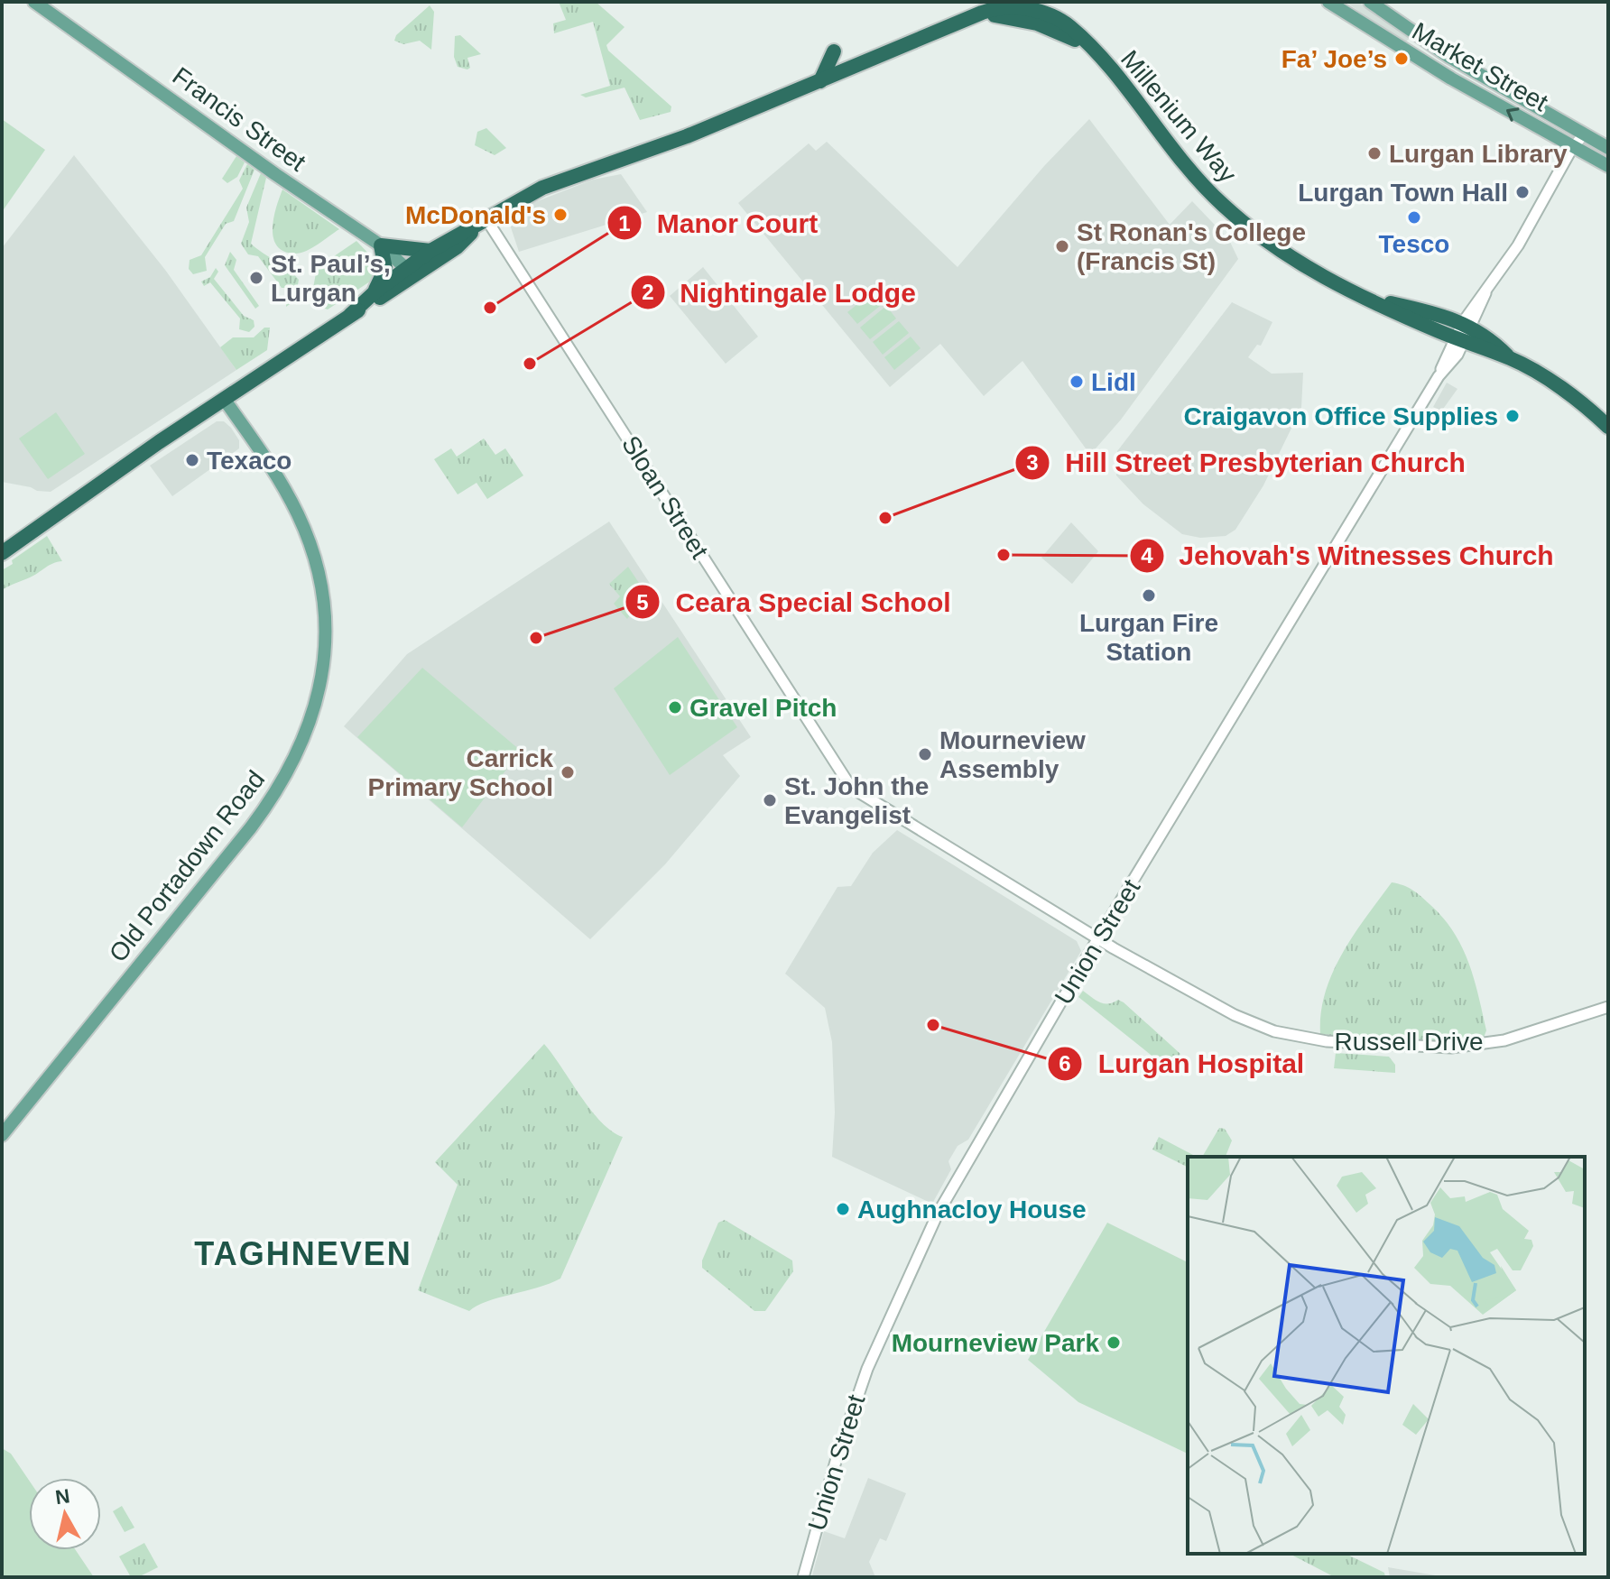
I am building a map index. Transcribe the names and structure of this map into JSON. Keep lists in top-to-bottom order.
{
  "streets": {
    "highway": ["Millenium Way"],
    "main road": ["Market Street", "Francis Street", "Old Portadown Road"],
    "street": ["Sloan Street", "Union Street", "Russell Drive"]
  },
  "crossings": [
    ["Market Street", "Union Street"],
    ["Sloan Street", "Union Street"],
    ["Sloan Street", "Russell Drive"],
    ["Union Street", "Russell Drive"]
  ],
  "districts": ["TAGHNEVEN"],
  "places": [
    "Fa’ Joe’s",
    "Lurgan Library",
    "Lurgan Town Hall",
    "McDonald's",
    "Tesco",
    "St Ronan's College (Francis St)",
    "St. Paul’s, Lurgan",
    "Manor Court",
    "Nightingale Lodge",
    "Lidl",
    "Craigavon Office Supplies",
    "Texaco",
    "Hill Street Presbyterian Church",
    "Jehovah's Witnesses Church",
    "Lurgan Fire Station",
    "Ceara Special School",
    "Gravel Pitch",
    "Mourneview Assembly",
    "Carrick Primary School",
    "St. John the Evangelist",
    "Lurgan Hospital",
    "Aughnacloy House",
    "Mourneview Park"
  ],
  "north": "top"
}
